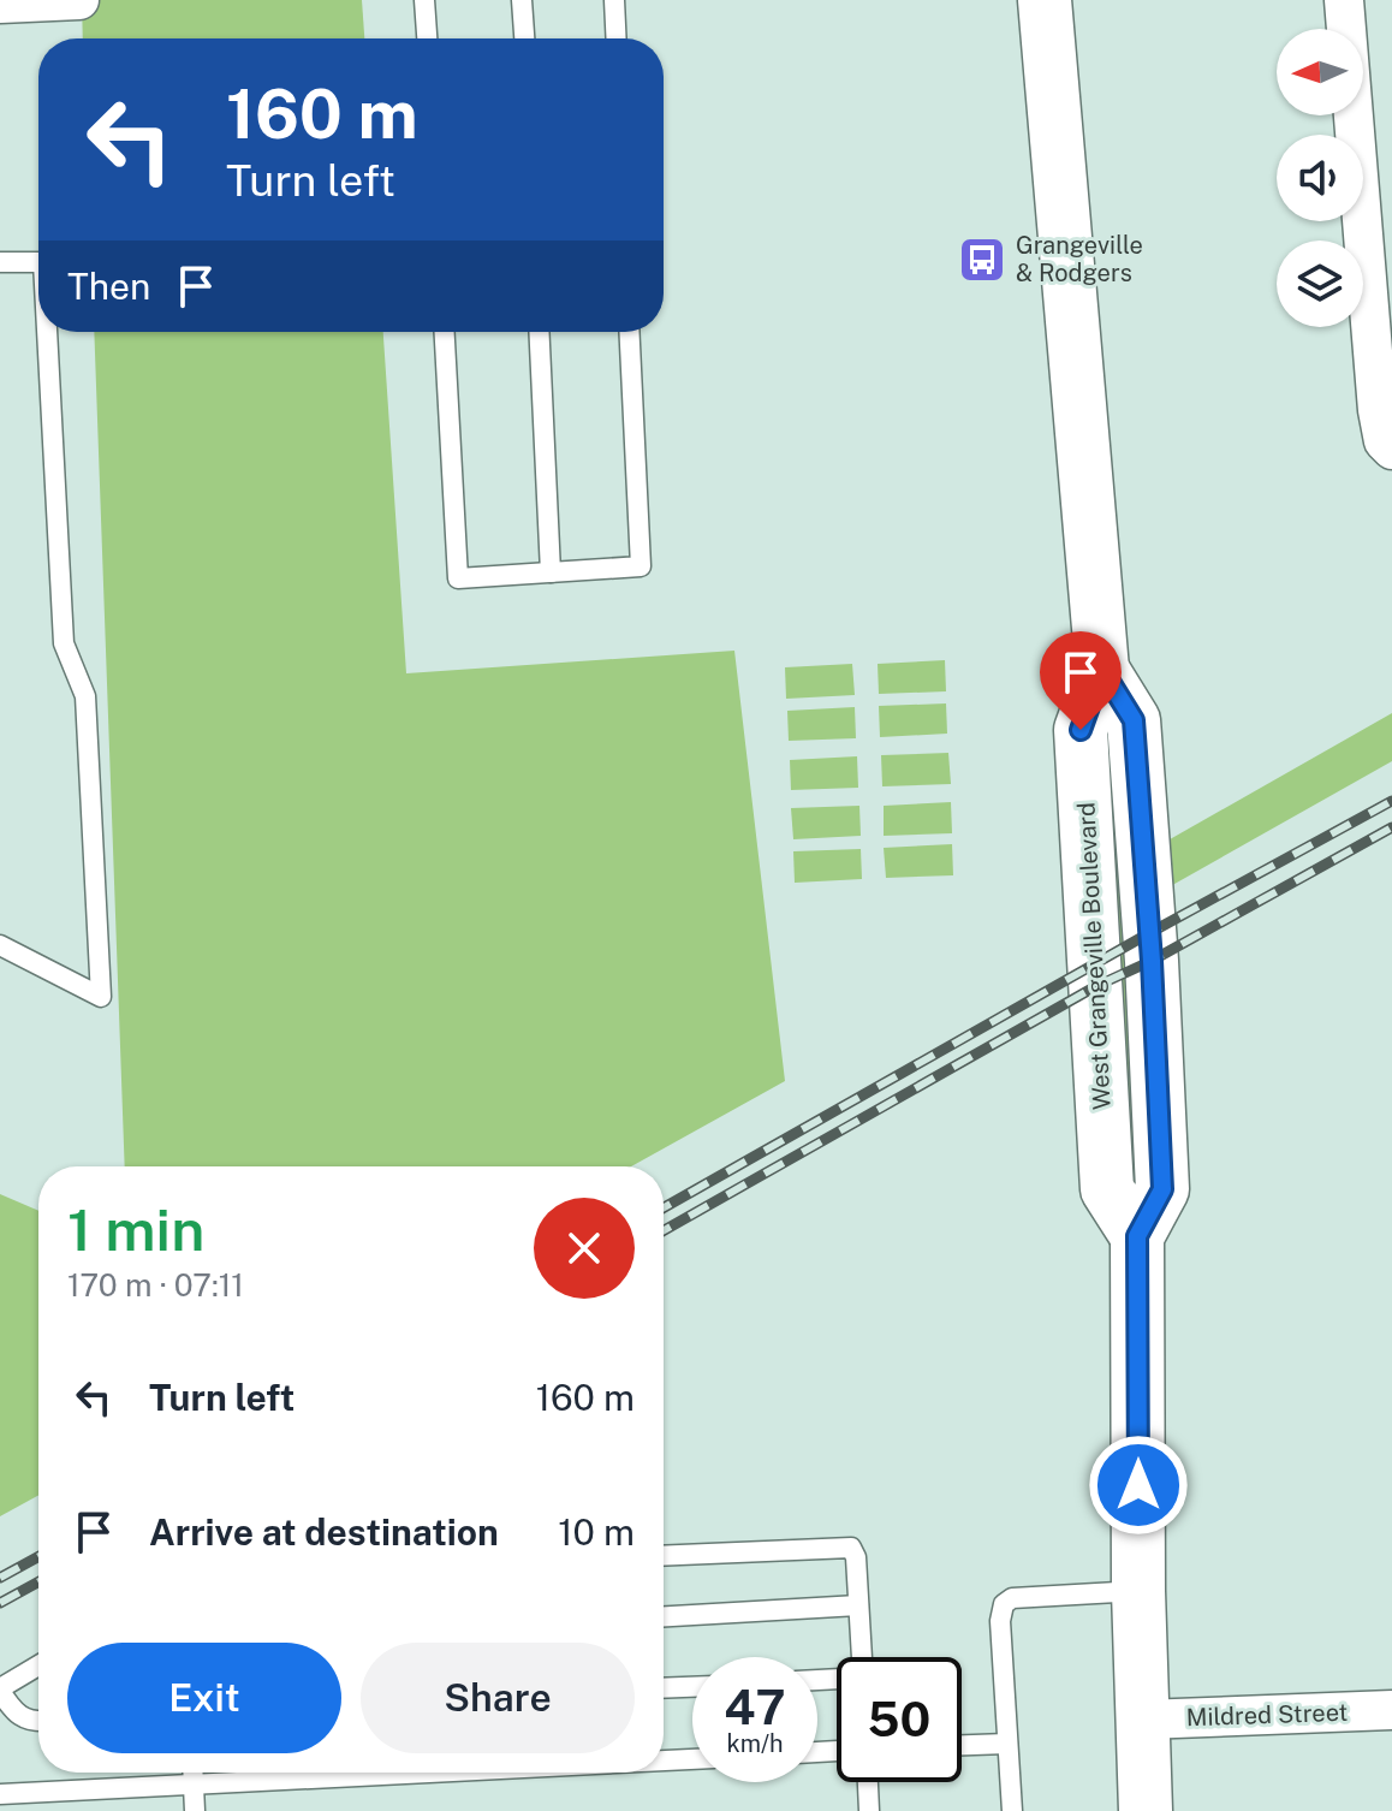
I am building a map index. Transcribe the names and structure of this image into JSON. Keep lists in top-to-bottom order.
{
  "streets": {
    "street": ["Mildred Street"]
  },
  "places": {
    "bus stop": ["Grangeville & Rodgers"]
  },
  "north": "left",
  "page": {
    "turn": ["160 m", "Turn left"],
    "then": "Then",
    "heading": ["1 min", "170 m · 07:11"],
    "list": [
      {
        "name": "Turn left",
        "value": "160 m"
      },
      {
        "name": "Arrive at destination",
        "value": "10 m"
      }
    ],
    "buttons": ["Exit", "Share"],
    "speed": "47 km/h",
    "limit": "50"
  }
}
